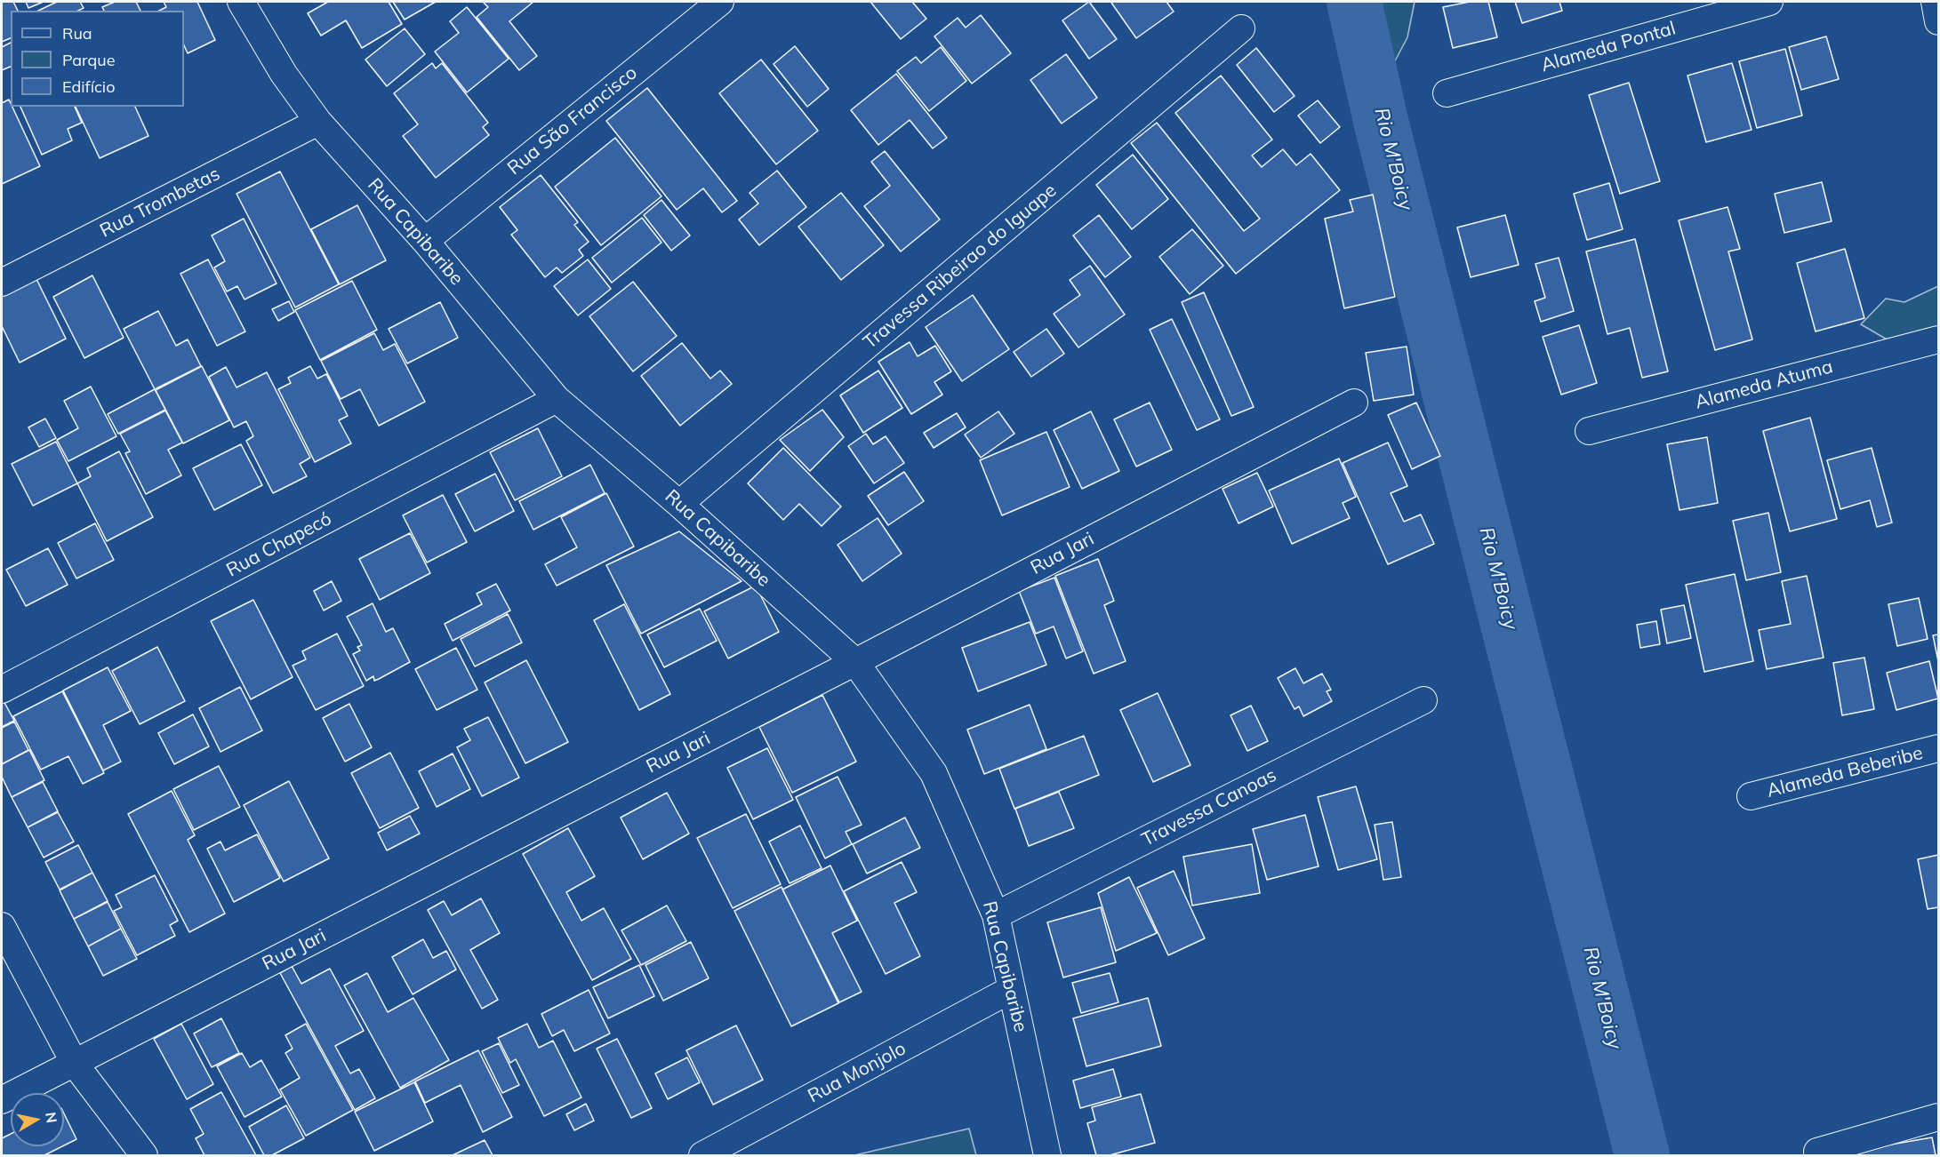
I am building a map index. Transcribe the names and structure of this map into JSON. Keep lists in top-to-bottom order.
{
  "streets": {
    "street": [
      "Alameda Pontal",
      "Rua São Francisco",
      "Rua Trombetas",
      "Rua Capibaribe",
      "Travessa Ribeirao do Iguape",
      "Alameda Atuma",
      "Rua Chapecó",
      "Rua Jari",
      "Alameda Beberibe",
      "Travessa Canoas",
      "Rua Monjolo"
    ]
  },
  "crossings": [
    ["Rua São Francisco", "Rua Capibaribe"],
    ["Rua Trombetas", "Rua Capibaribe"],
    ["Rua Capibaribe", "Travessa Ribeirao do Iguape"],
    ["Rua Capibaribe", "Rua Chapecó"],
    ["Rua Capibaribe", "Rua Jari"],
    ["Rua Capibaribe", "Travessa Canoas"],
    ["Rua Capibaribe", "Rua Monjolo"]
  ],
  "water": ["Rio M'Boicy"],
  "legend": ["Rua", "Parque", "Edifício"],
  "north": "right"
}
